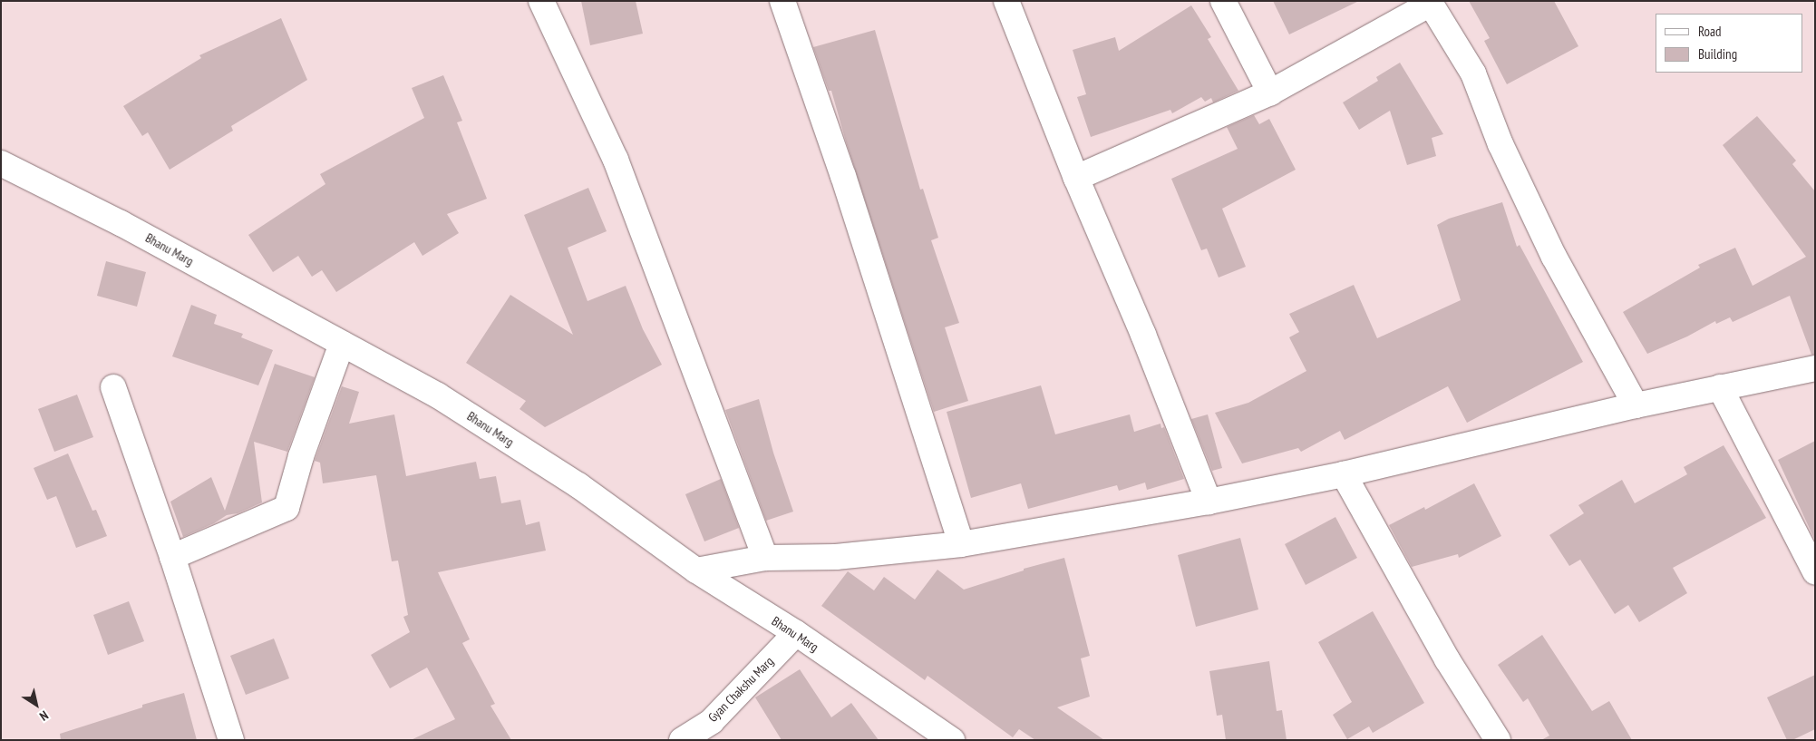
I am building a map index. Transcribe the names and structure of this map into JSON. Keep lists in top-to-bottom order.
{
  "streets": {
    "street": ["Bhanu Marg", "Gyan Chakshu Marg"]
  },
  "crossings": [
    ["Bhanu Marg", "Gyan Chakshu Marg"]
  ],
  "legend": ["Road", "Building"],
  "north": "bottom right"
}
